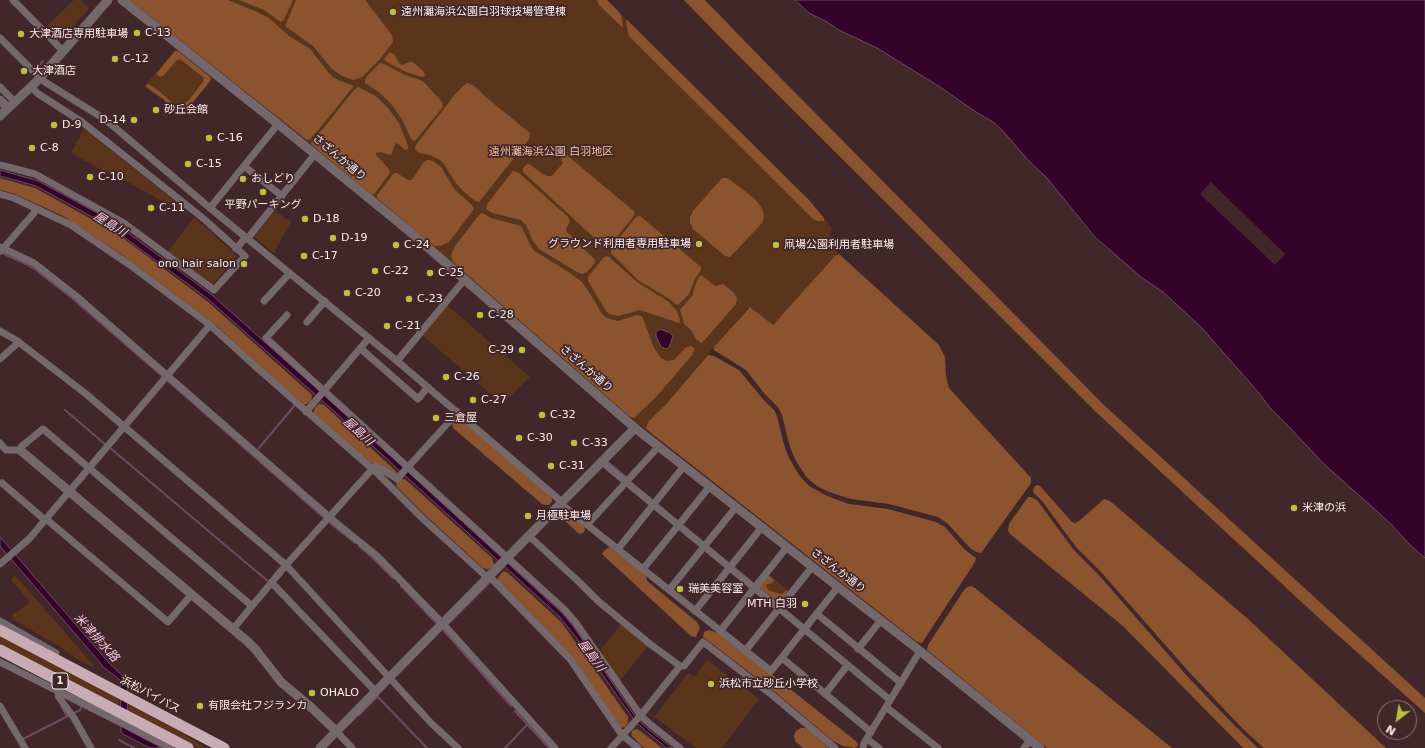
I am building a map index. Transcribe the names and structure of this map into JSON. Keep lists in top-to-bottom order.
{
  "streets": {
    "highway": ["1", "浜松バイパス"],
    "street": ["さざんか通り"]
  },
  "water": ["屋島川", "米津排水路"],
  "parks": ["遠州灘海浜公園 白羽地区"],
  "places": [
    "遠州灘海浜公園白羽球技場管理棟",
    "C-13",
    "大津酒店専用駐車場",
    "C-12",
    "大津酒店",
    "砂丘会館",
    "D-14",
    "D-9",
    "C-16",
    "C-8",
    "C-15",
    "C-10",
    "おしどり",
    "平野パーキング",
    "C-11",
    "D-18",
    "D-19",
    "グラウンド利用者専用駐車場",
    "C-24",
    "凧場公園利用者駐車場",
    "C-17",
    "ono hair salon",
    "C-22",
    "C-25",
    "C-20",
    "C-23",
    "C-28",
    "C-21",
    "C-29",
    "C-26",
    "C-27",
    "C-32",
    "三倉屋",
    "C-30",
    "C-33",
    "C-31",
    "米津の浜",
    "月極駐車場",
    "瑞美美容室",
    "MTH 白羽",
    "浜松市立砂丘小学校",
    "OHALO",
    "有限会社フジランカ"
  ],
  "north": "bottom left"
}
